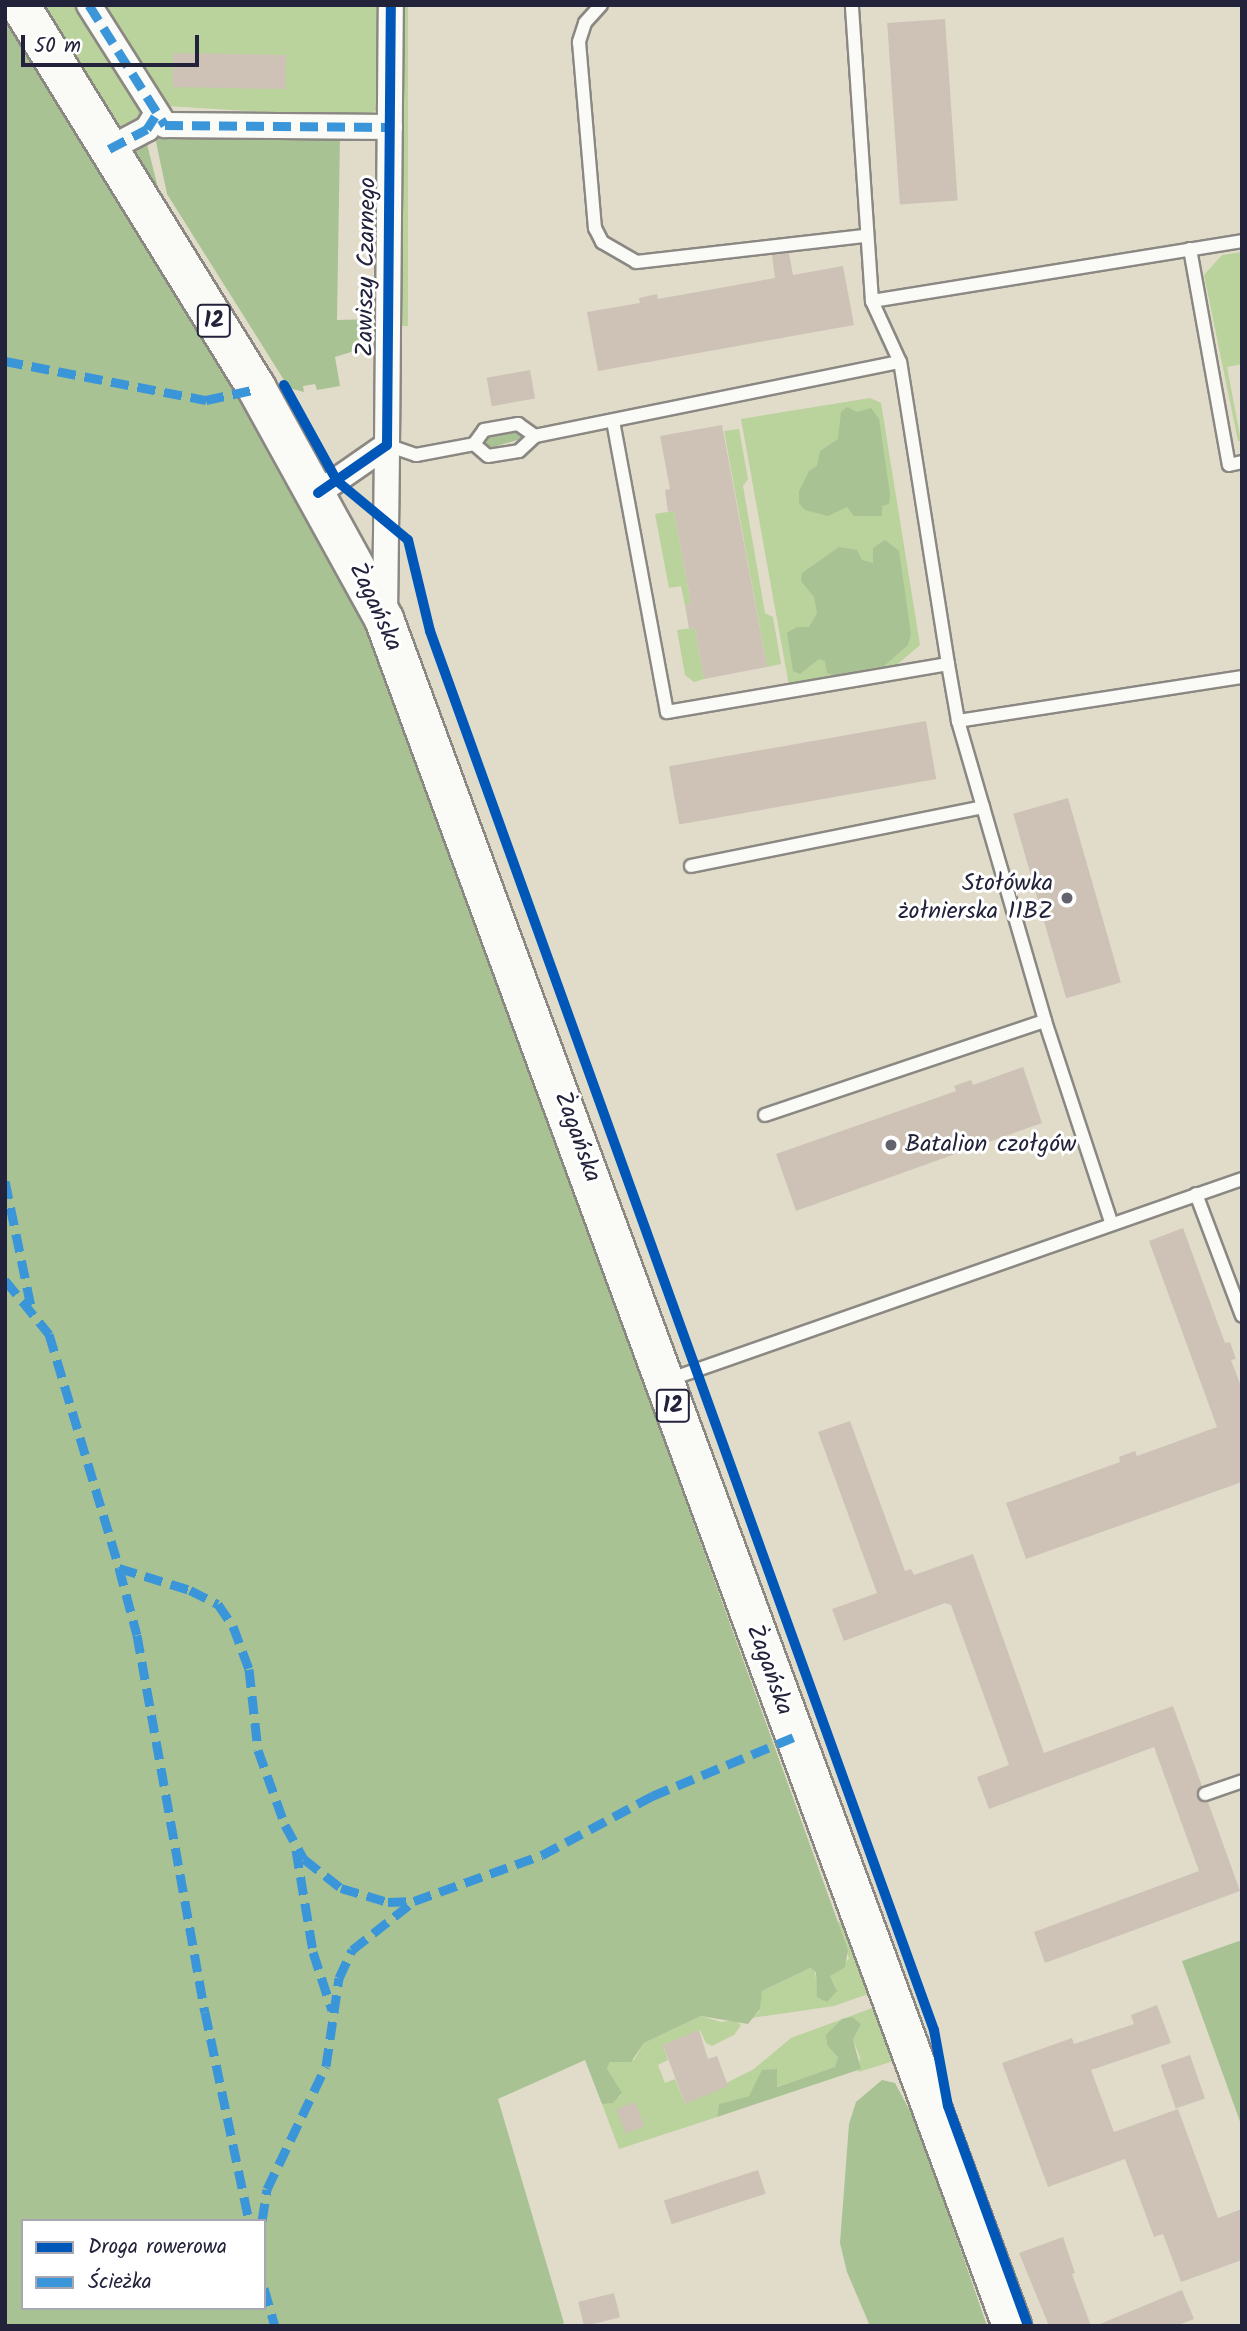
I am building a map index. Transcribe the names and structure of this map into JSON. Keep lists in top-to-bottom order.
{
  "streets": {
    "main road": ["12", "Żagańska"],
    "street": ["Zawiszy Czarnego"]
  },
  "crossings": [
    ["Zawiszy Czarnego", "Żagańska"]
  ],
  "places": ["Stołówka żołnierska 11BZ", "Batalion czołgów"],
  "legend": ["Droga rowerowa", "Ścieżka"],
  "scale_bar": "50 m"
}
